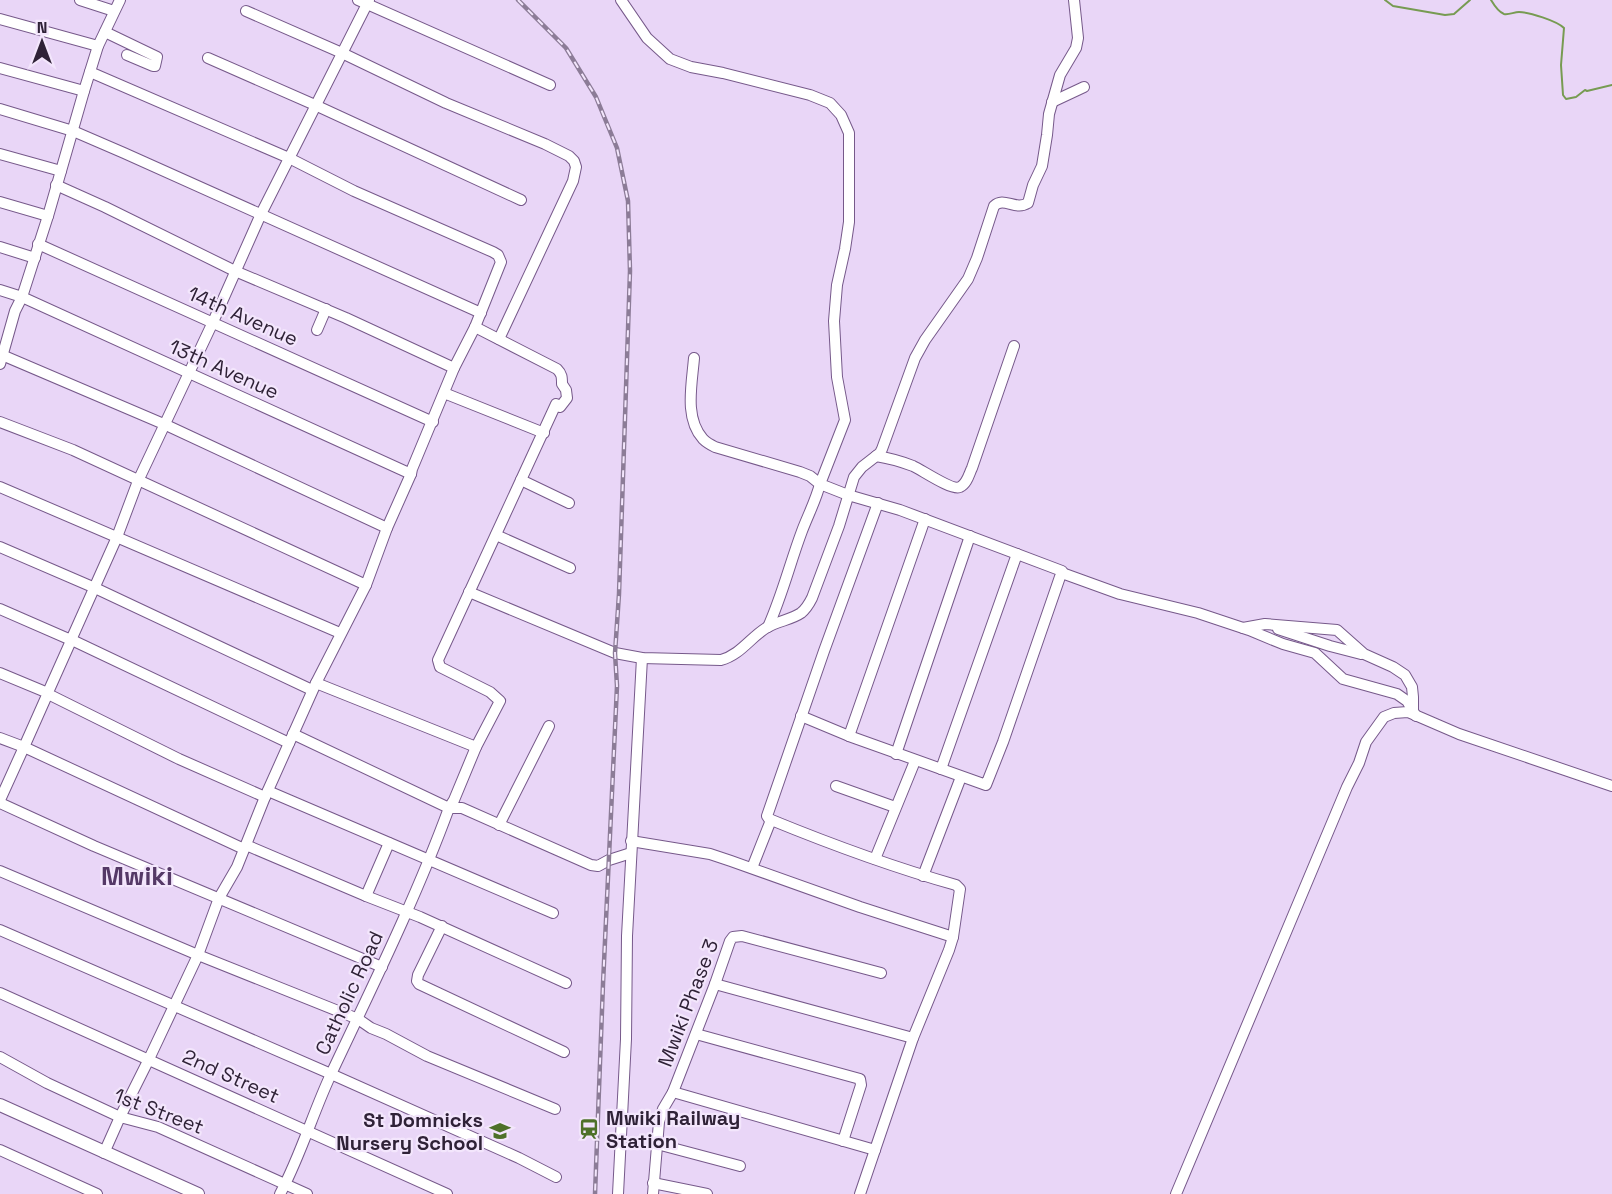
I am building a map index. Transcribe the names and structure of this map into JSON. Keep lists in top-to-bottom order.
{
  "streets": {
    "street": [
      "14th Avenue",
      "13th Avenue",
      "Catholic Road",
      "Mwiki Phase 3",
      "2nd Street",
      "1st Street"
    ]
  },
  "crossings": [
    ["Catholic Road", "2nd Street"],
    ["Catholic Road", "1st Street"]
  ],
  "districts": ["Mwiki"],
  "places": {
    "station": ["Mwiki Railway Station"],
    "school or university": ["St Domnicks Nursery School"]
  },
  "north": "top"
}
